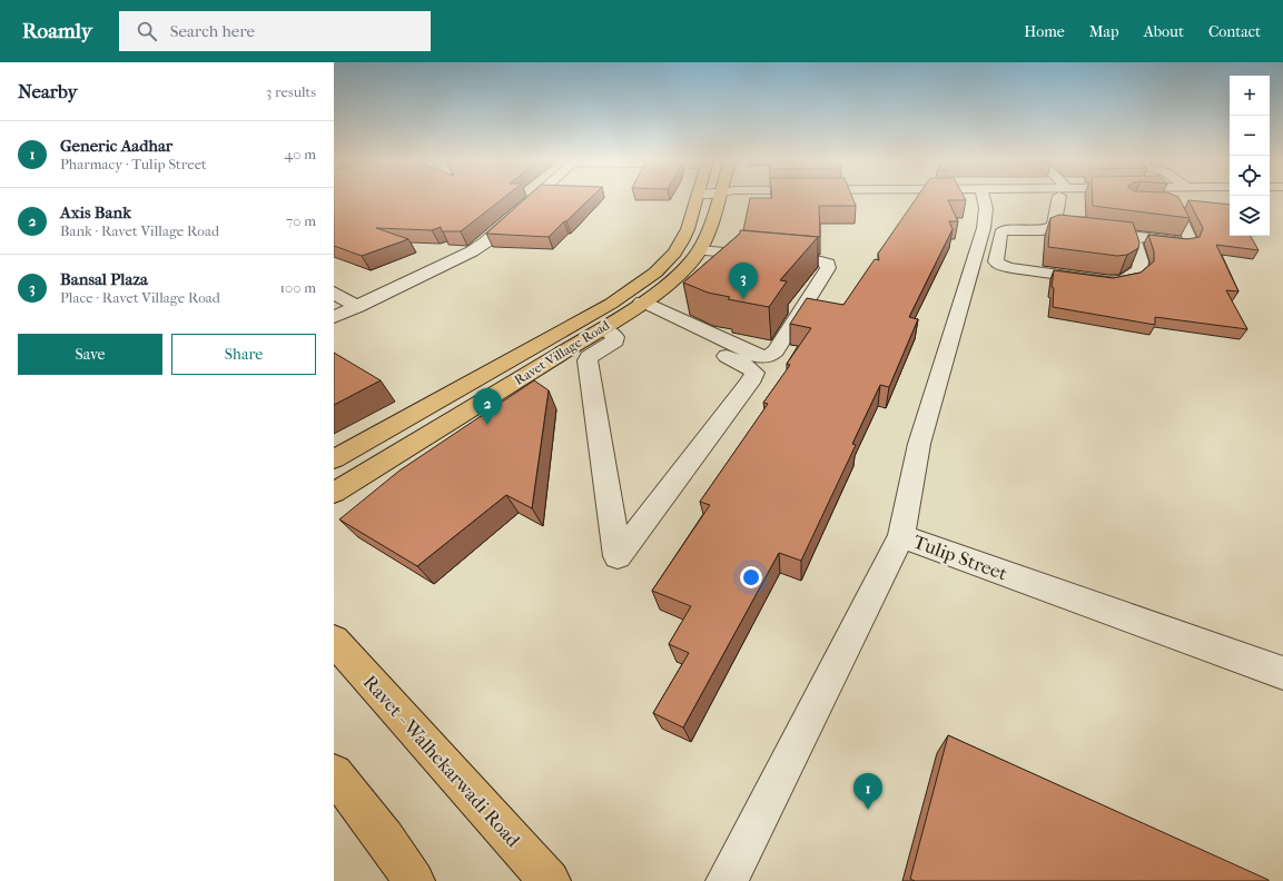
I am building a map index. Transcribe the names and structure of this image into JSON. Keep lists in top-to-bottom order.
{
  "streets": {
    "main road": ["Ravet Village Road", "Ravet - Walhekarwadi Road"],
    "street": ["Tulip Street"]
  },
  "page": {
    "header": "Roamly",
    "search": "Search here",
    "nav": [
      "Home",
      "Map",
      "About",
      "Contact"
    ],
    "heading": ["Nearby", "3 results"],
    "map_buttons": ["+", "−"],
    "list": [
      {
        "mark": "1",
        "name": "Generic Aadhar",
        "note": "Pharmacy · Tulip Street",
        "value": "40 m"
      },
      {
        "mark": "2",
        "name": "Axis Bank",
        "note": "Bank · Ravet Village Road",
        "value": "70 m"
      },
      {
        "mark": "3",
        "name": "Bansal Plaza",
        "note": "Place · Ravet Village Road",
        "value": "100 m"
      }
    ],
    "pins": ["3", "2", "1"],
    "buttons": ["Save", "Share"]
  }
}
